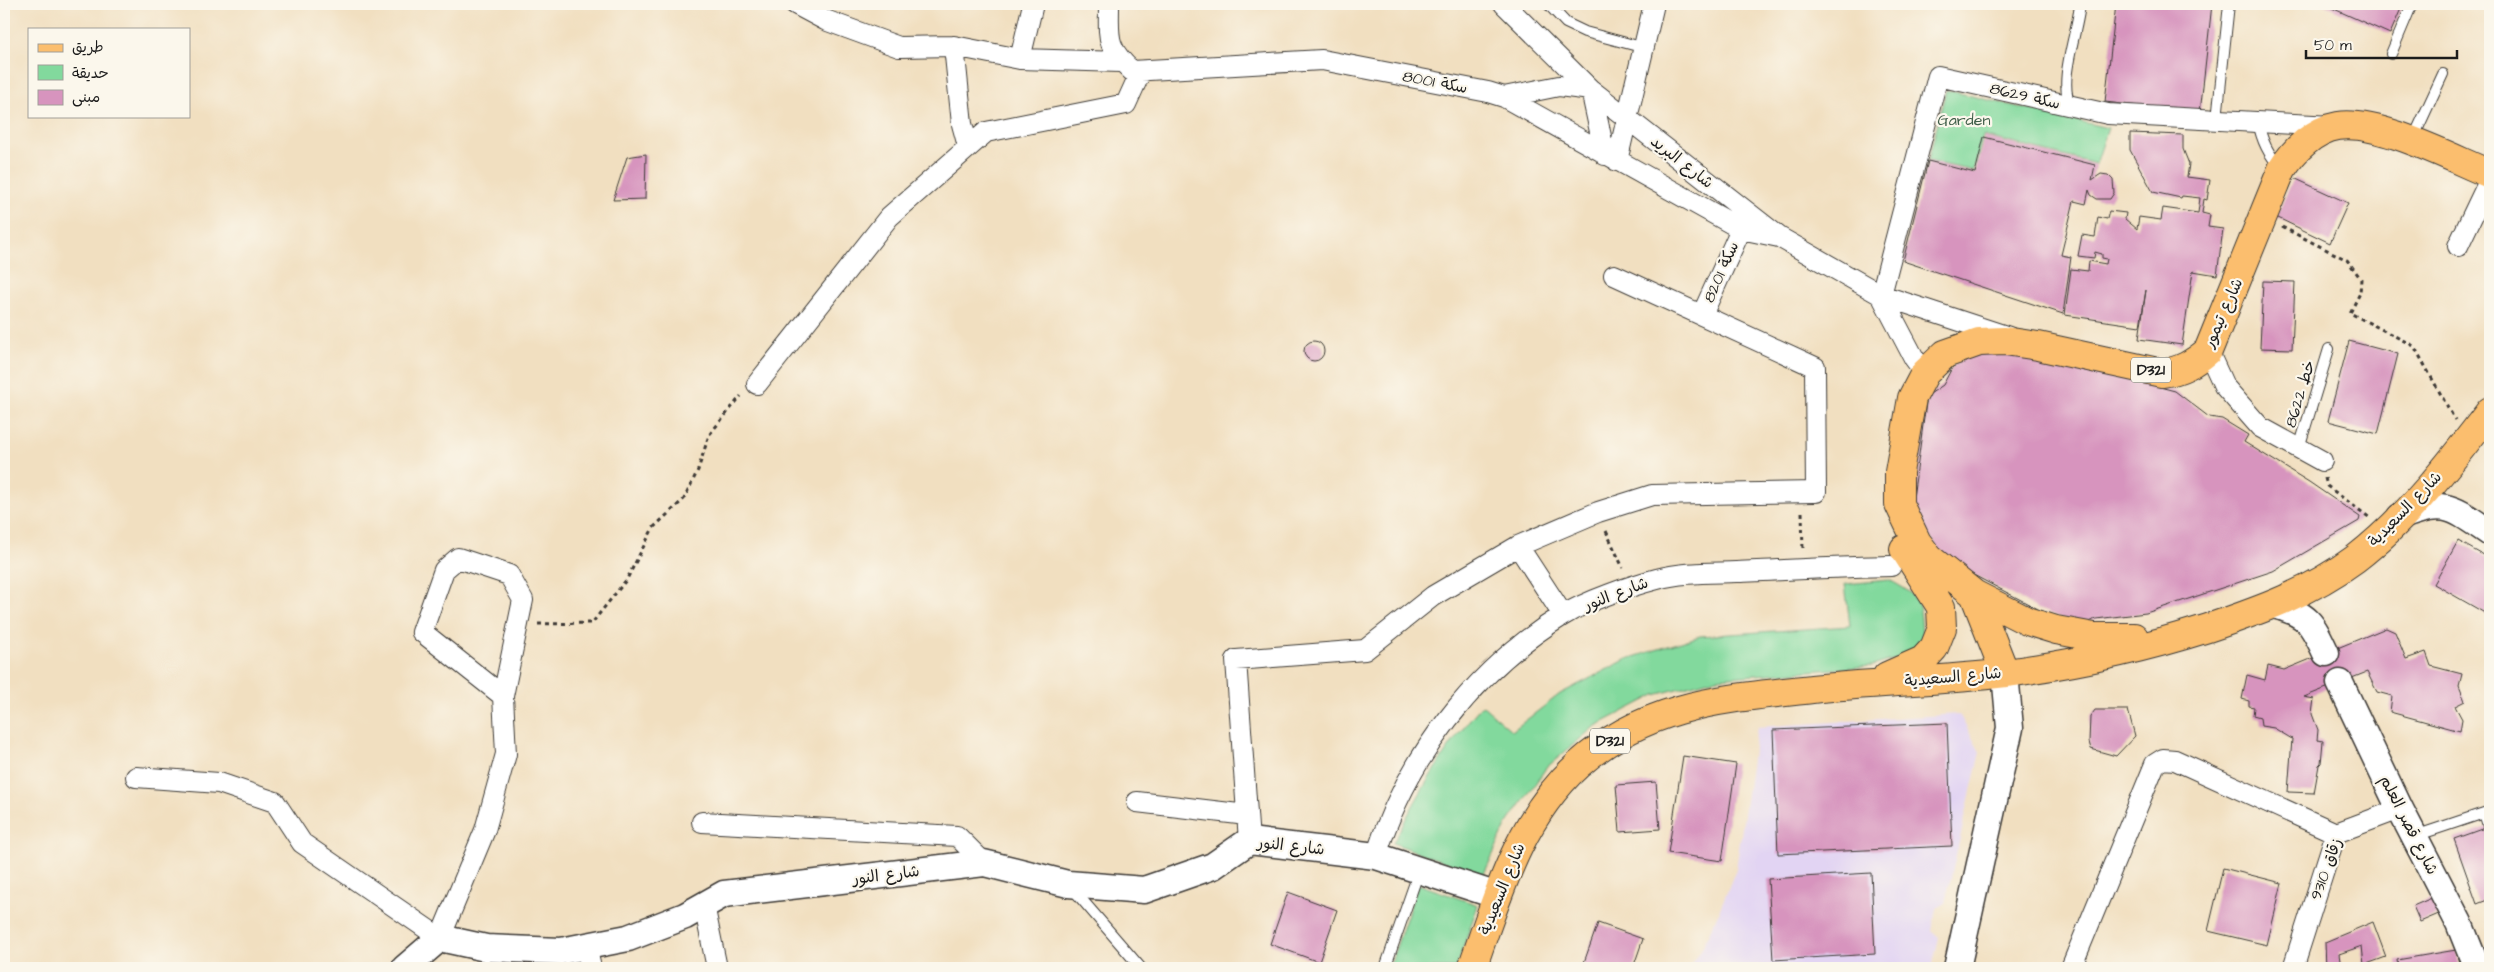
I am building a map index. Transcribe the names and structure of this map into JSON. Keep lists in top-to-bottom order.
{
  "streets": {
    "main road": ["شارع تيمور", "D321", "شارع السعيدية"],
    "street": [
      "سكة 8001",
      "سكة 8629",
      "شارع البريد",
      "سكة 8201",
      "شارع النور",
      "شارع قصر العلم",
      "زقاق 9310"
    ],
    "lane": ["8622 خط"]
  },
  "crossings": [
    ["سكة 8001", "شارع البريد"],
    ["سكة 8001", "سكة 8201"],
    ["سكة 8629", "شارع البريد"],
    ["سكة 8629", "شارع تيمور"],
    ["شارع البريد", "شارع تيمور"],
    ["شارع تيمور", "شارع السعيدية"],
    ["شارع السعيدية", "شارع النور"],
    ["شارع قصر العلم", "زقاق 9310"]
  ],
  "parks": ["Garden"],
  "legend": ["طريق", "حديقة", "مبنى"],
  "scale_bar": "50 m"
}
